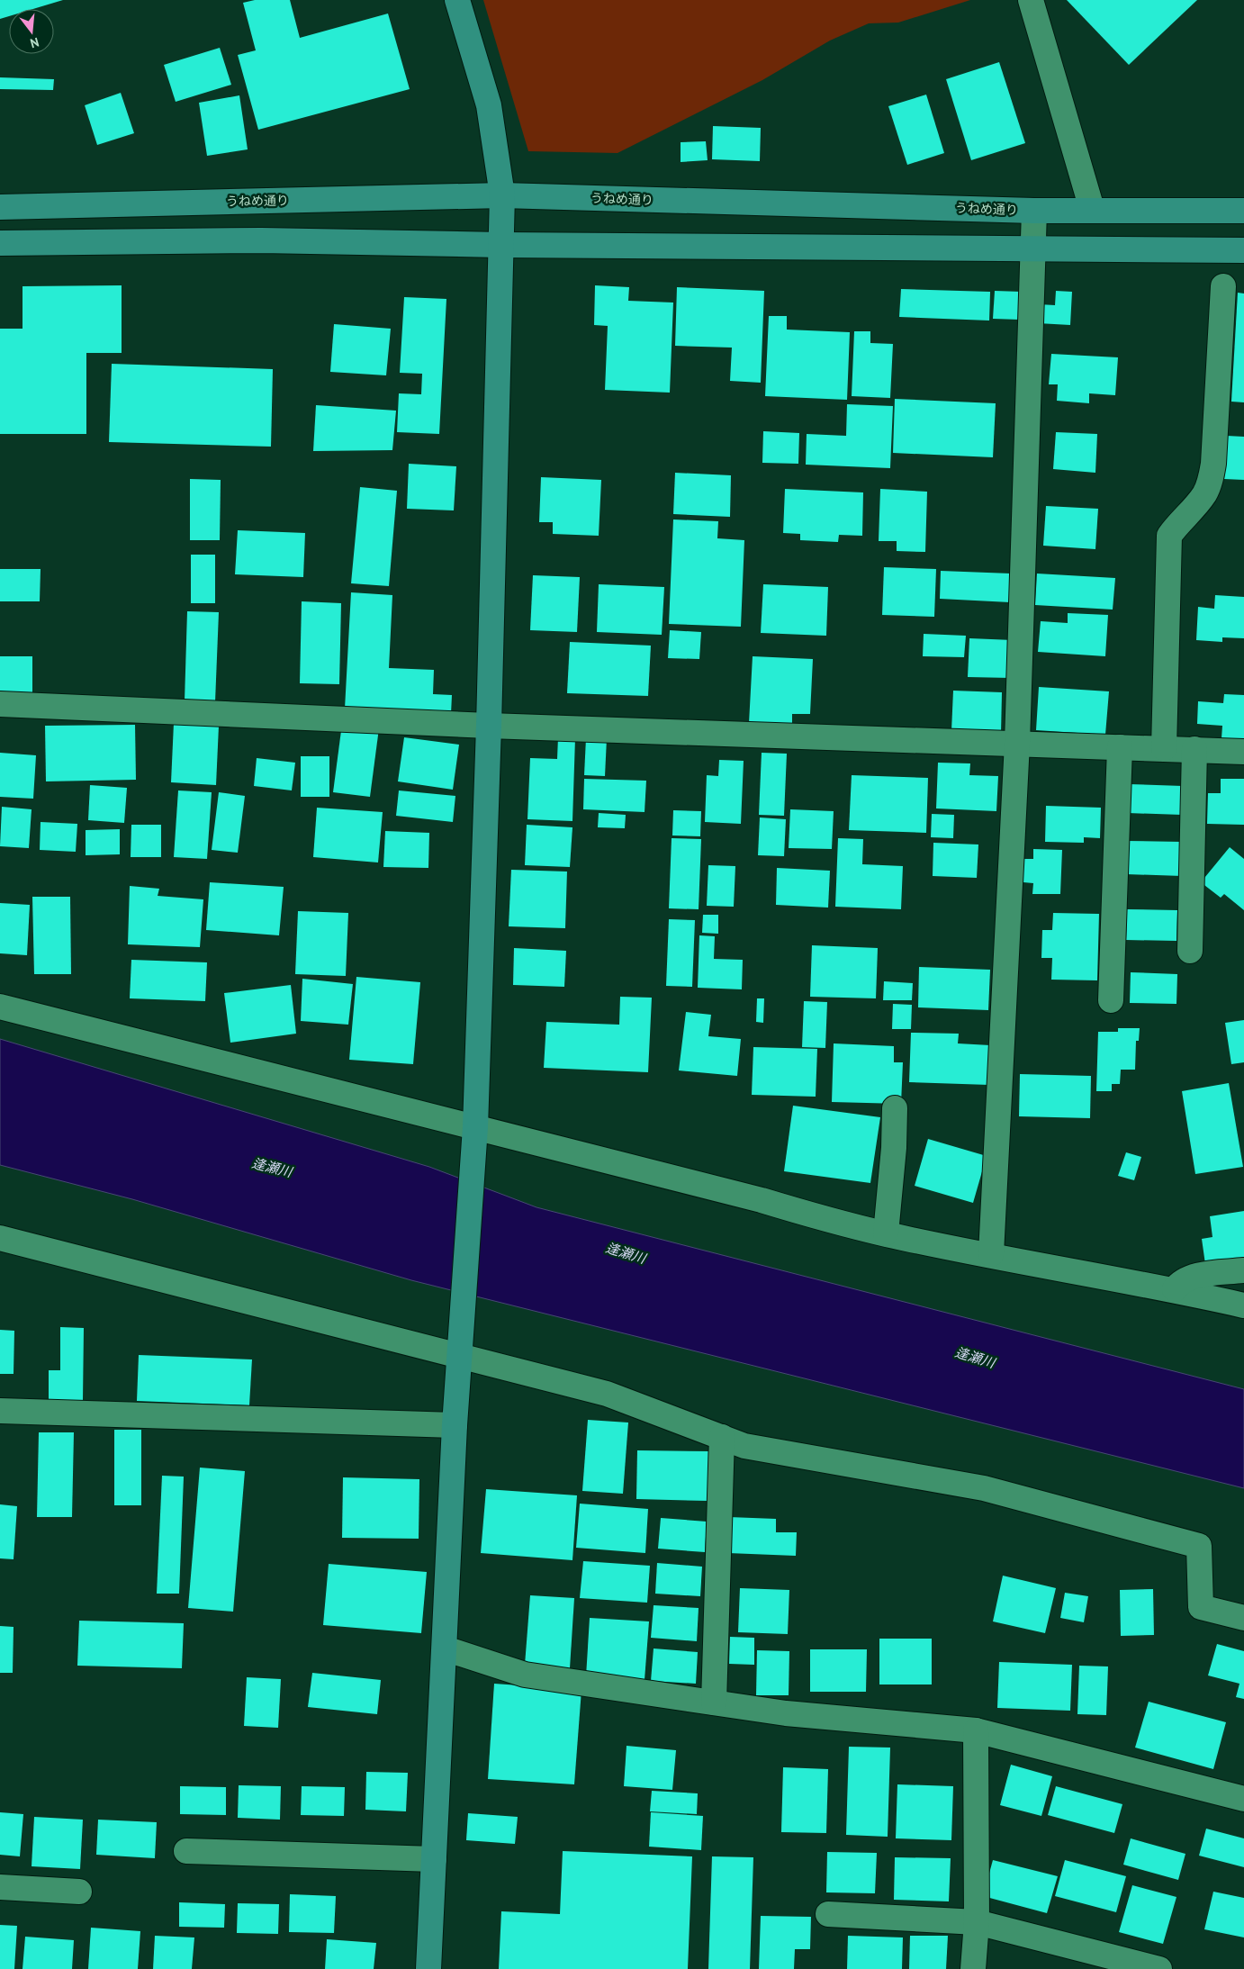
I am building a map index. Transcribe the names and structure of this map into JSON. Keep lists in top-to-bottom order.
{
  "streets": {
    "street": ["うねめ通り"]
  },
  "water": ["逢瀬川"],
  "north": "bottom"
}
